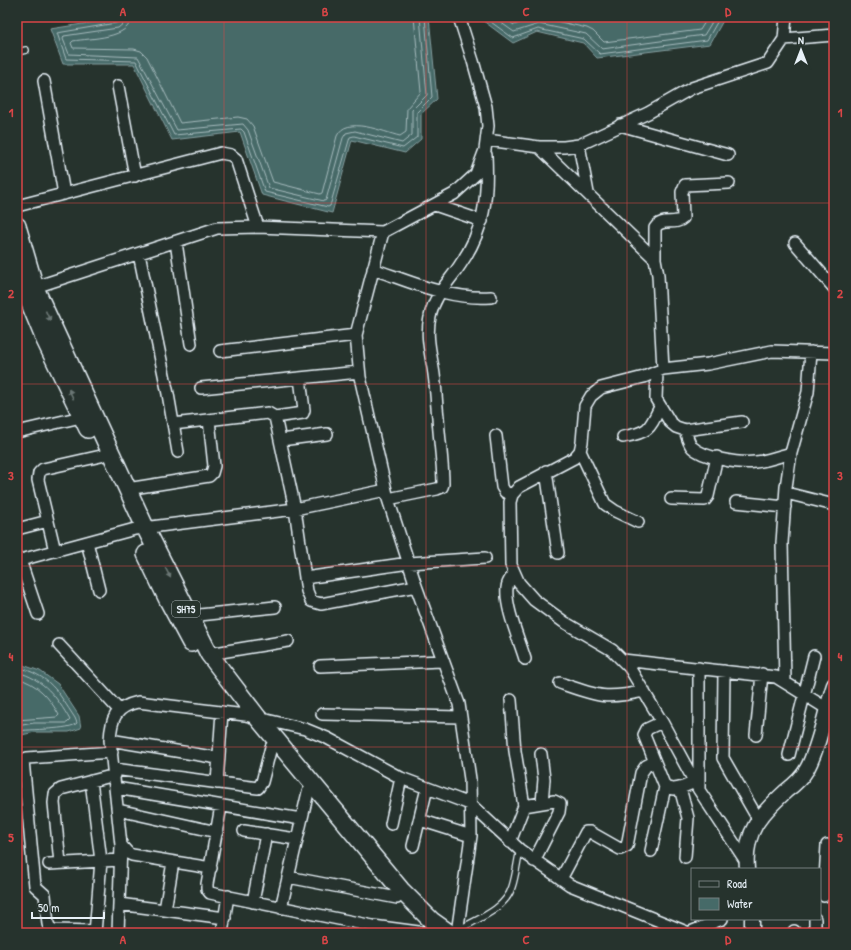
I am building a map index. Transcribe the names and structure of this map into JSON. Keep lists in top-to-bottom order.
{
  "streets": {
    "main road": ["SH75"]
  },
  "legend": ["Road", "Water"],
  "scale_bar": "50 m",
  "north": "top",
  "grid": {
    "columns": [
      "A",
      "B",
      "C",
      "D"
    ],
    "rows": [
      "1",
      "2",
      "3",
      "4",
      "5"
    ]
  }
}
